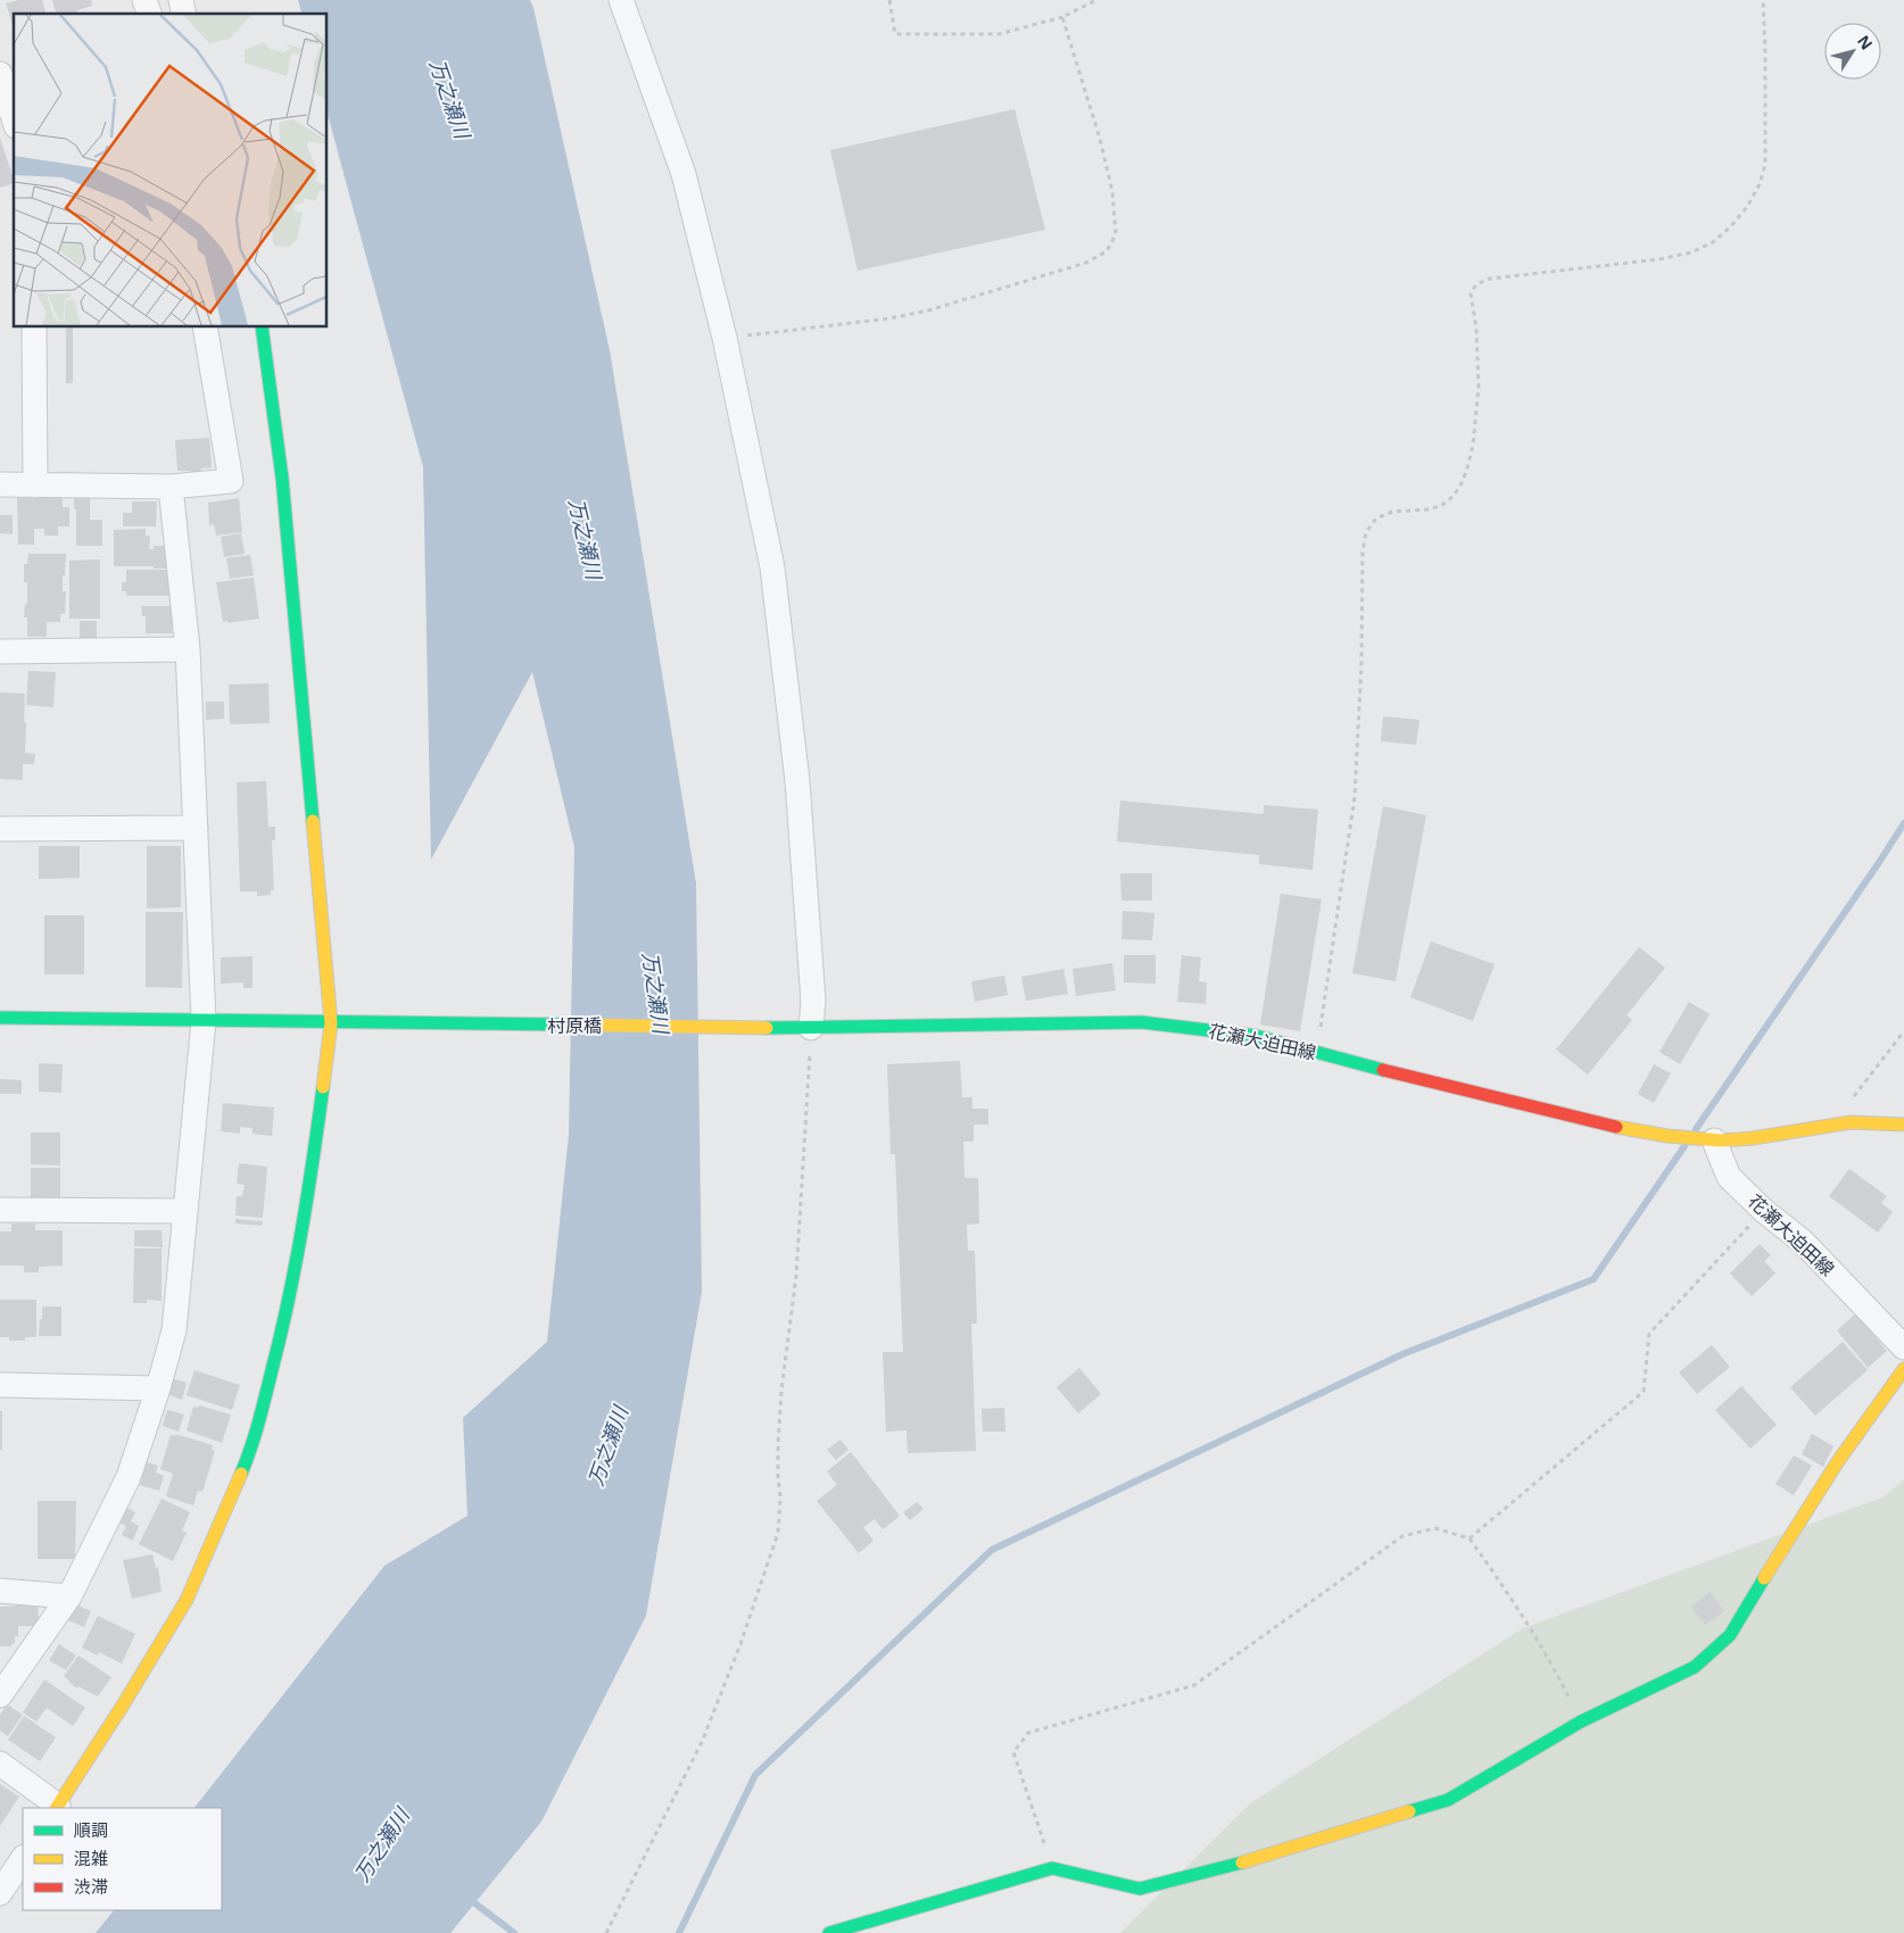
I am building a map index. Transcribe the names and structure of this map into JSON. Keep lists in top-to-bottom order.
{
  "streets": {
    "street": ["村原橋", "花瀬大迫田線"]
  },
  "crossings": [
    ["村原橋", "花瀬大迫田線"]
  ],
  "water": ["万之瀬川"],
  "legend": ["順調", "混雑", "渋滞"],
  "north": "top right"
}
